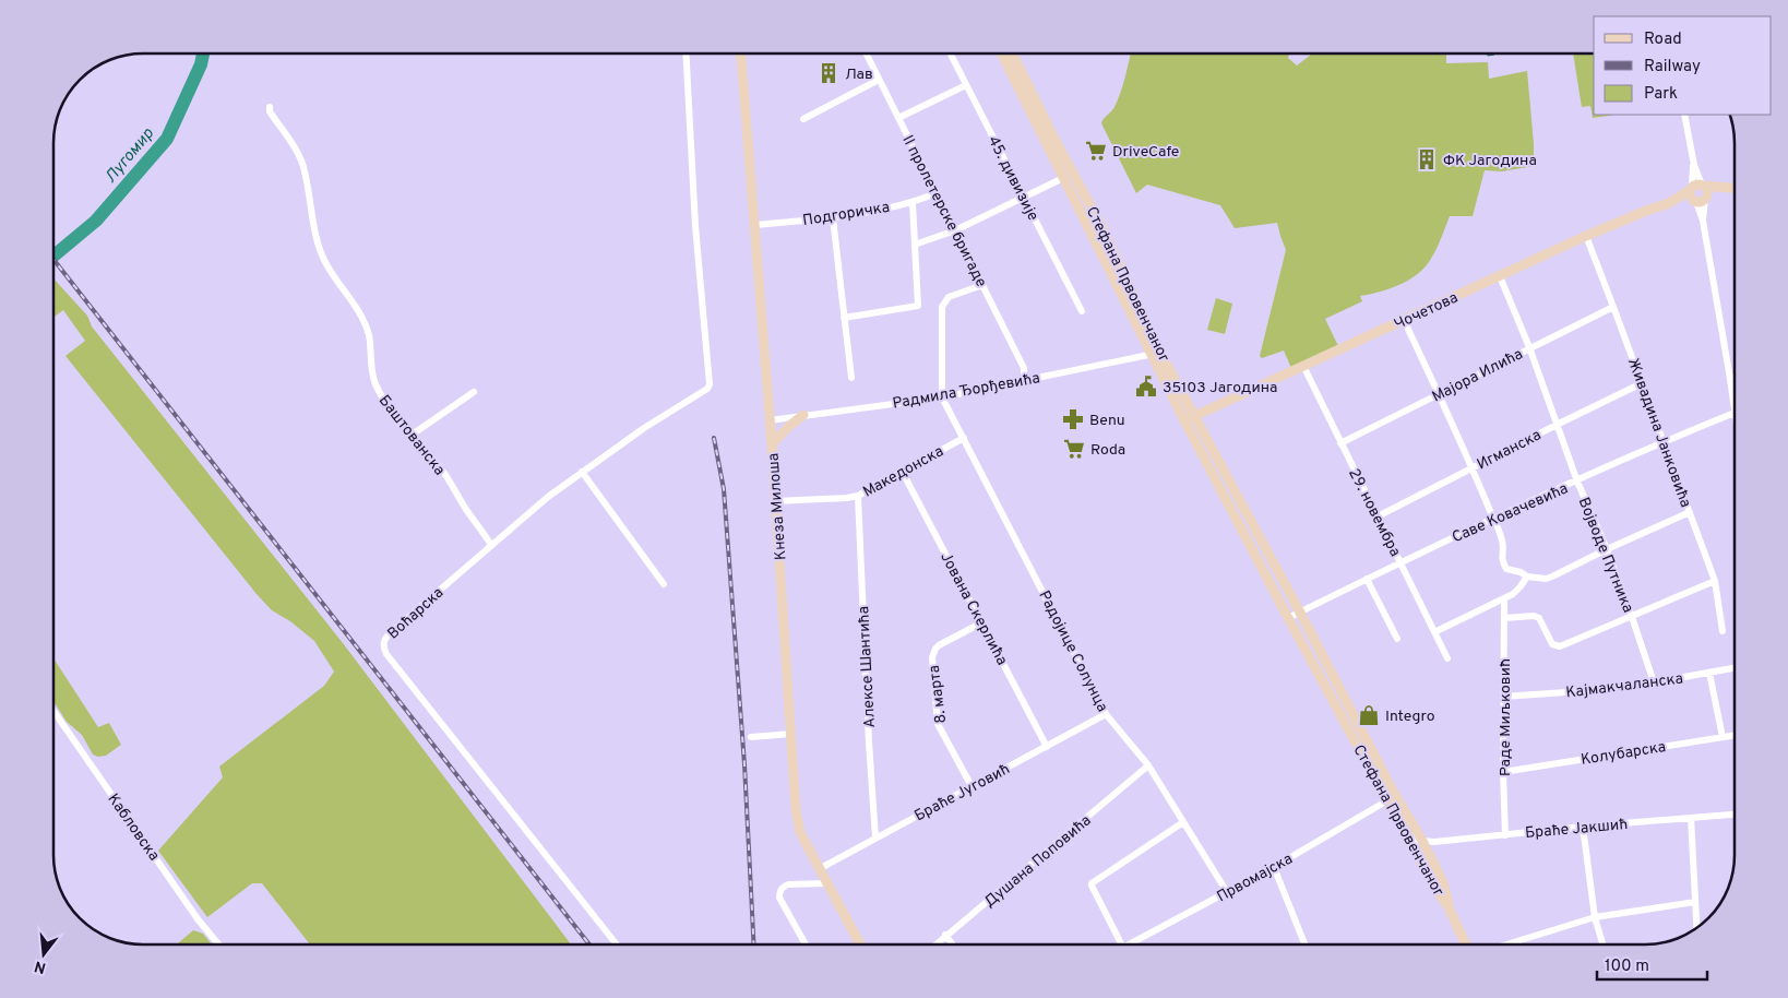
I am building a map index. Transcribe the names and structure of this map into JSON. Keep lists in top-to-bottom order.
{
  "streets": {
    "street": [
      "45. дивизије",
      "II пролетерске бригаде",
      "Подгоричка",
      "Стефана Првовенчаног",
      "Чочетова",
      "Мајора Илића",
      "Радмила Ђорђевића",
      "Живадина Јанковића",
      "Баштованска",
      "Игманска",
      "Македонска",
      "Кнеза Милоша",
      "29. новембра",
      "Саве Ковачевића",
      "Војводе Путника",
      "Јована Скерлића",
      "Воћарска",
      "Радојице Солунца",
      "Алексе Шантића",
      "Кајмакчаланска",
      "8. марта",
      "Раде Миљковић",
      "Колубарска",
      "Браће Југовић",
      "Кабловска",
      "Браће Јакшић",
      "Душана Поповића",
      "Првомајска"
    ]
  },
  "crossings": [
    ["II пролетерске бригаде", "Подгоричка"],
    ["II пролетерске бригаде", "Радмила Ђорђевића"],
    ["Подгоричка", "Кнеза Милоша"],
    ["Стефана Првовенчаног", "Чочетова"],
    ["Стефана Првовенчаног", "Радмила Ђорђевића"],
    ["Стефана Првовенчаног", "Саве Ковачевића"],
    ["Стефана Првовенчаног", "Браће Јакшић"],
    ["Стефана Првовенчаног", "Првомајска"],
    ["Чочетова", "Живадина Јанковића"],
    ["Чочетова", "29. новембра"],
    ["Чочетова", "Војводе Путника"],
    ["Мајора Илића", "Живадина Јанковића"],
    ["Мајора Илића", "29. новембра"],
    ["Мајора Илића", "Војводе Путника"],
    ["Радмила Ђорђевића", "Кнеза Милоша"],
    ["Радмила Ђорђевића", "Радојице Солунца"],
    ["Живадина Јанковића", "Игманска"],
    ["Живадина Јанковића", "Саве Ковачевића"],
    ["Баштованска", "Воћарска"],
    ["Игманска", "29. новембра"],
    ["Игманска", "Војводе Путника"],
    ["Македонска", "Кнеза Милоша"],
    ["Македонска", "Јована Скерлића"],
    ["Македонска", "Радојице Солунца"],
    ["Македонска", "Алексе Шантића"],
    ["Кнеза Милоша", "Браће Југовић"],
    ["29. новембра", "Саве Ковачевића"],
    ["Саве Ковачевића", "Војводе Путника"],
    ["Војводе Путника", "Кајмакчаланска"],
    ["Јована Скерлића", "8. марта"],
    ["Јована Скерлића", "Браће Југовић"],
    ["Радојице Солунца", "Браће Југовић"],
    ["Радојице Солунца", "Душана Поповића"],
    ["Радојице Солунца", "Првомајска"],
    ["Алексе Шантића", "Браће Југовић"],
    ["Кајмакчаланска", "Раде Миљковић"],
    ["8. марта", "Браће Југовић"],
    ["Раде Миљковић", "Колубарска"],
    ["Раде Миљковић", "Браће Јакшић"]
  ],
  "water": ["Лугомир"],
  "places": {
    "building": ["Лав", "ФК Јагодина"],
    "supermarket": ["DriveCafe", "Roda"],
    "public building": ["35103 Јагодина"],
    "pharmacy": ["Benu"],
    "shop": ["Integro"]
  },
  "legend": ["Road", "Railway", "Park"],
  "scale_bar": "100 m",
  "north": "bottom"
}
